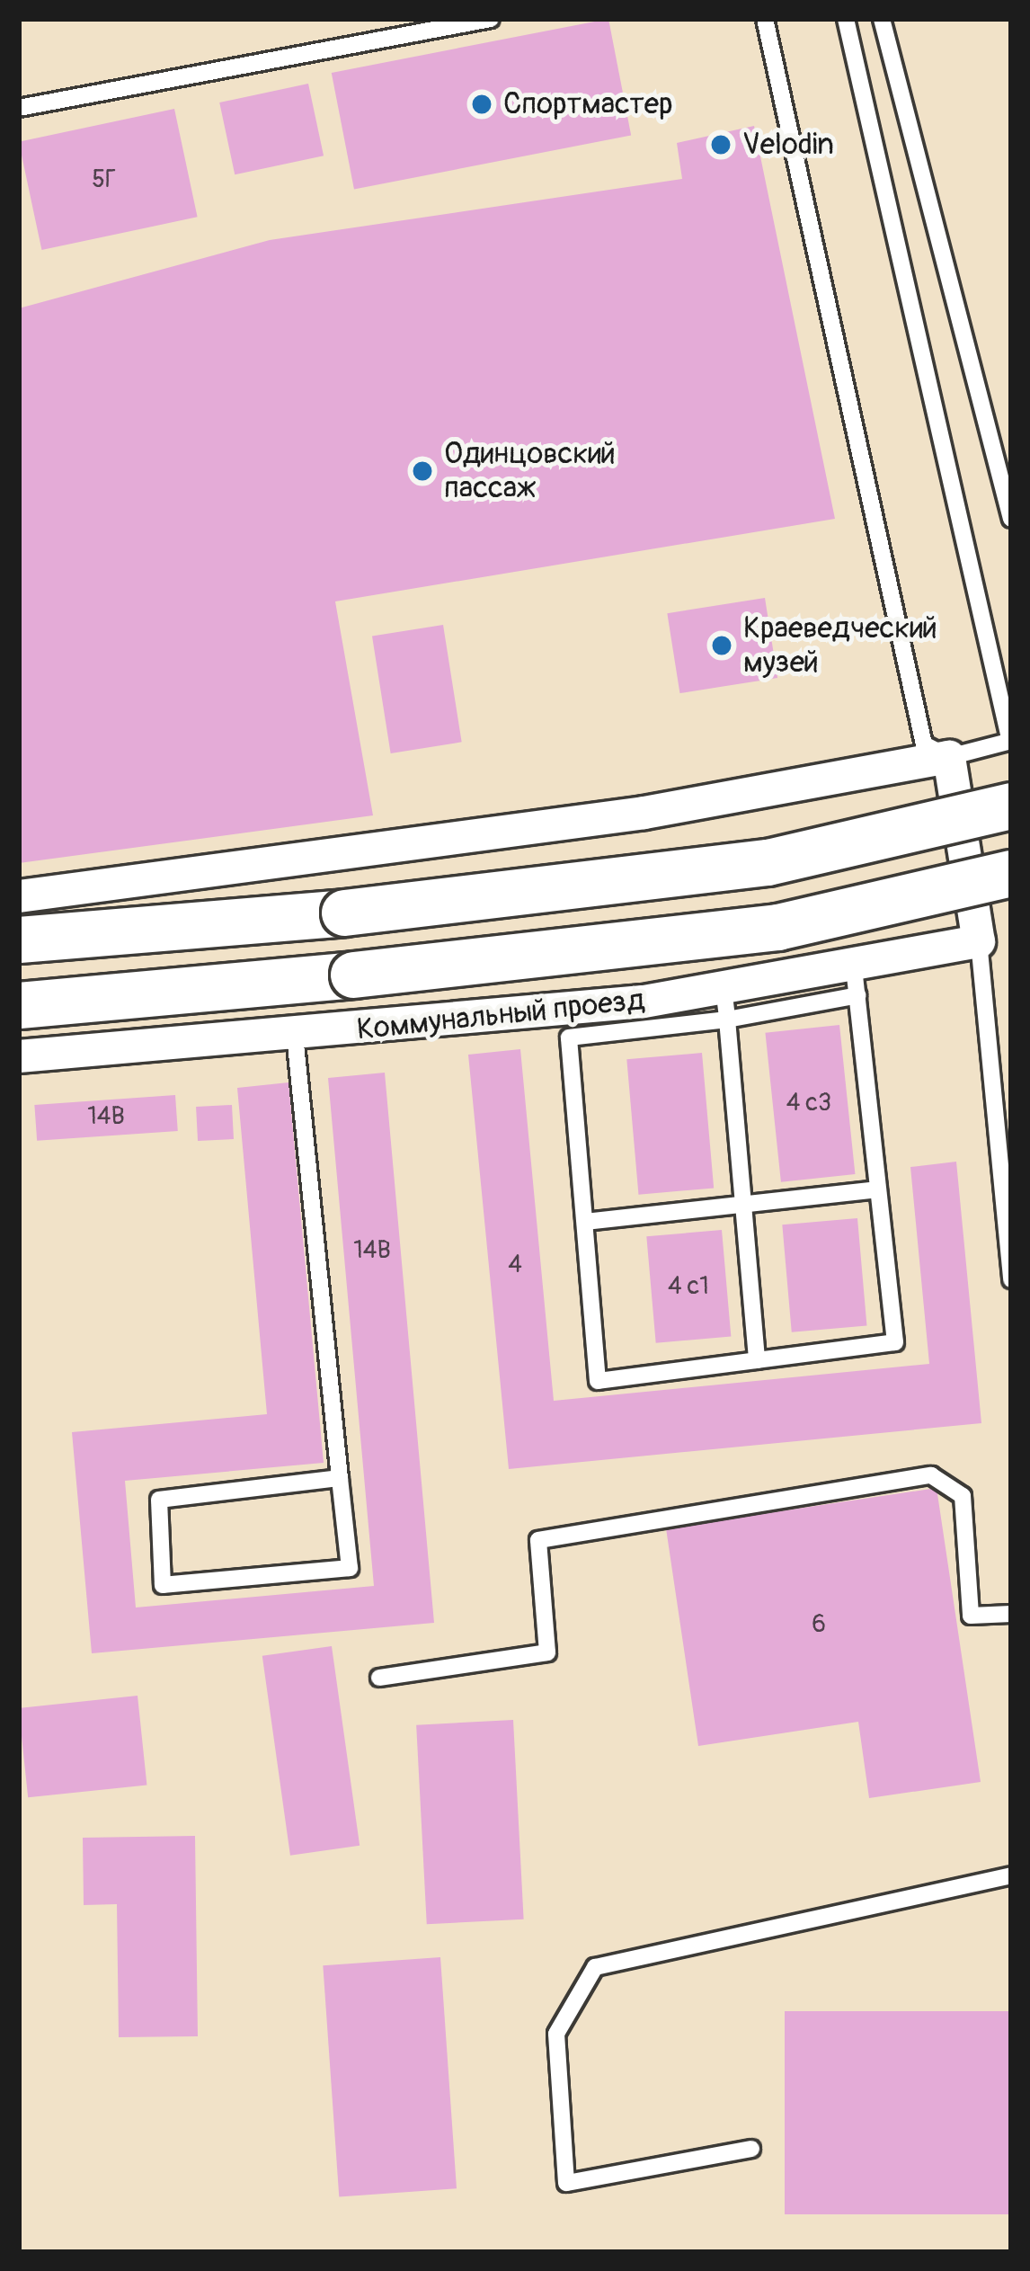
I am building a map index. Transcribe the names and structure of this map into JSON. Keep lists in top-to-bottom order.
{
  "streets": {
    "street": ["Коммунальный проезд"]
  },
  "places": [
    "Спортмастер",
    "Velodin",
    "Одинцовский пассаж",
    "Краеведческий музей"
  ],
  "house_numbers": [
    "5Г",
    "4 с3",
    "14В",
    "14В",
    "4",
    "4 с1",
    "6"
  ]
}
